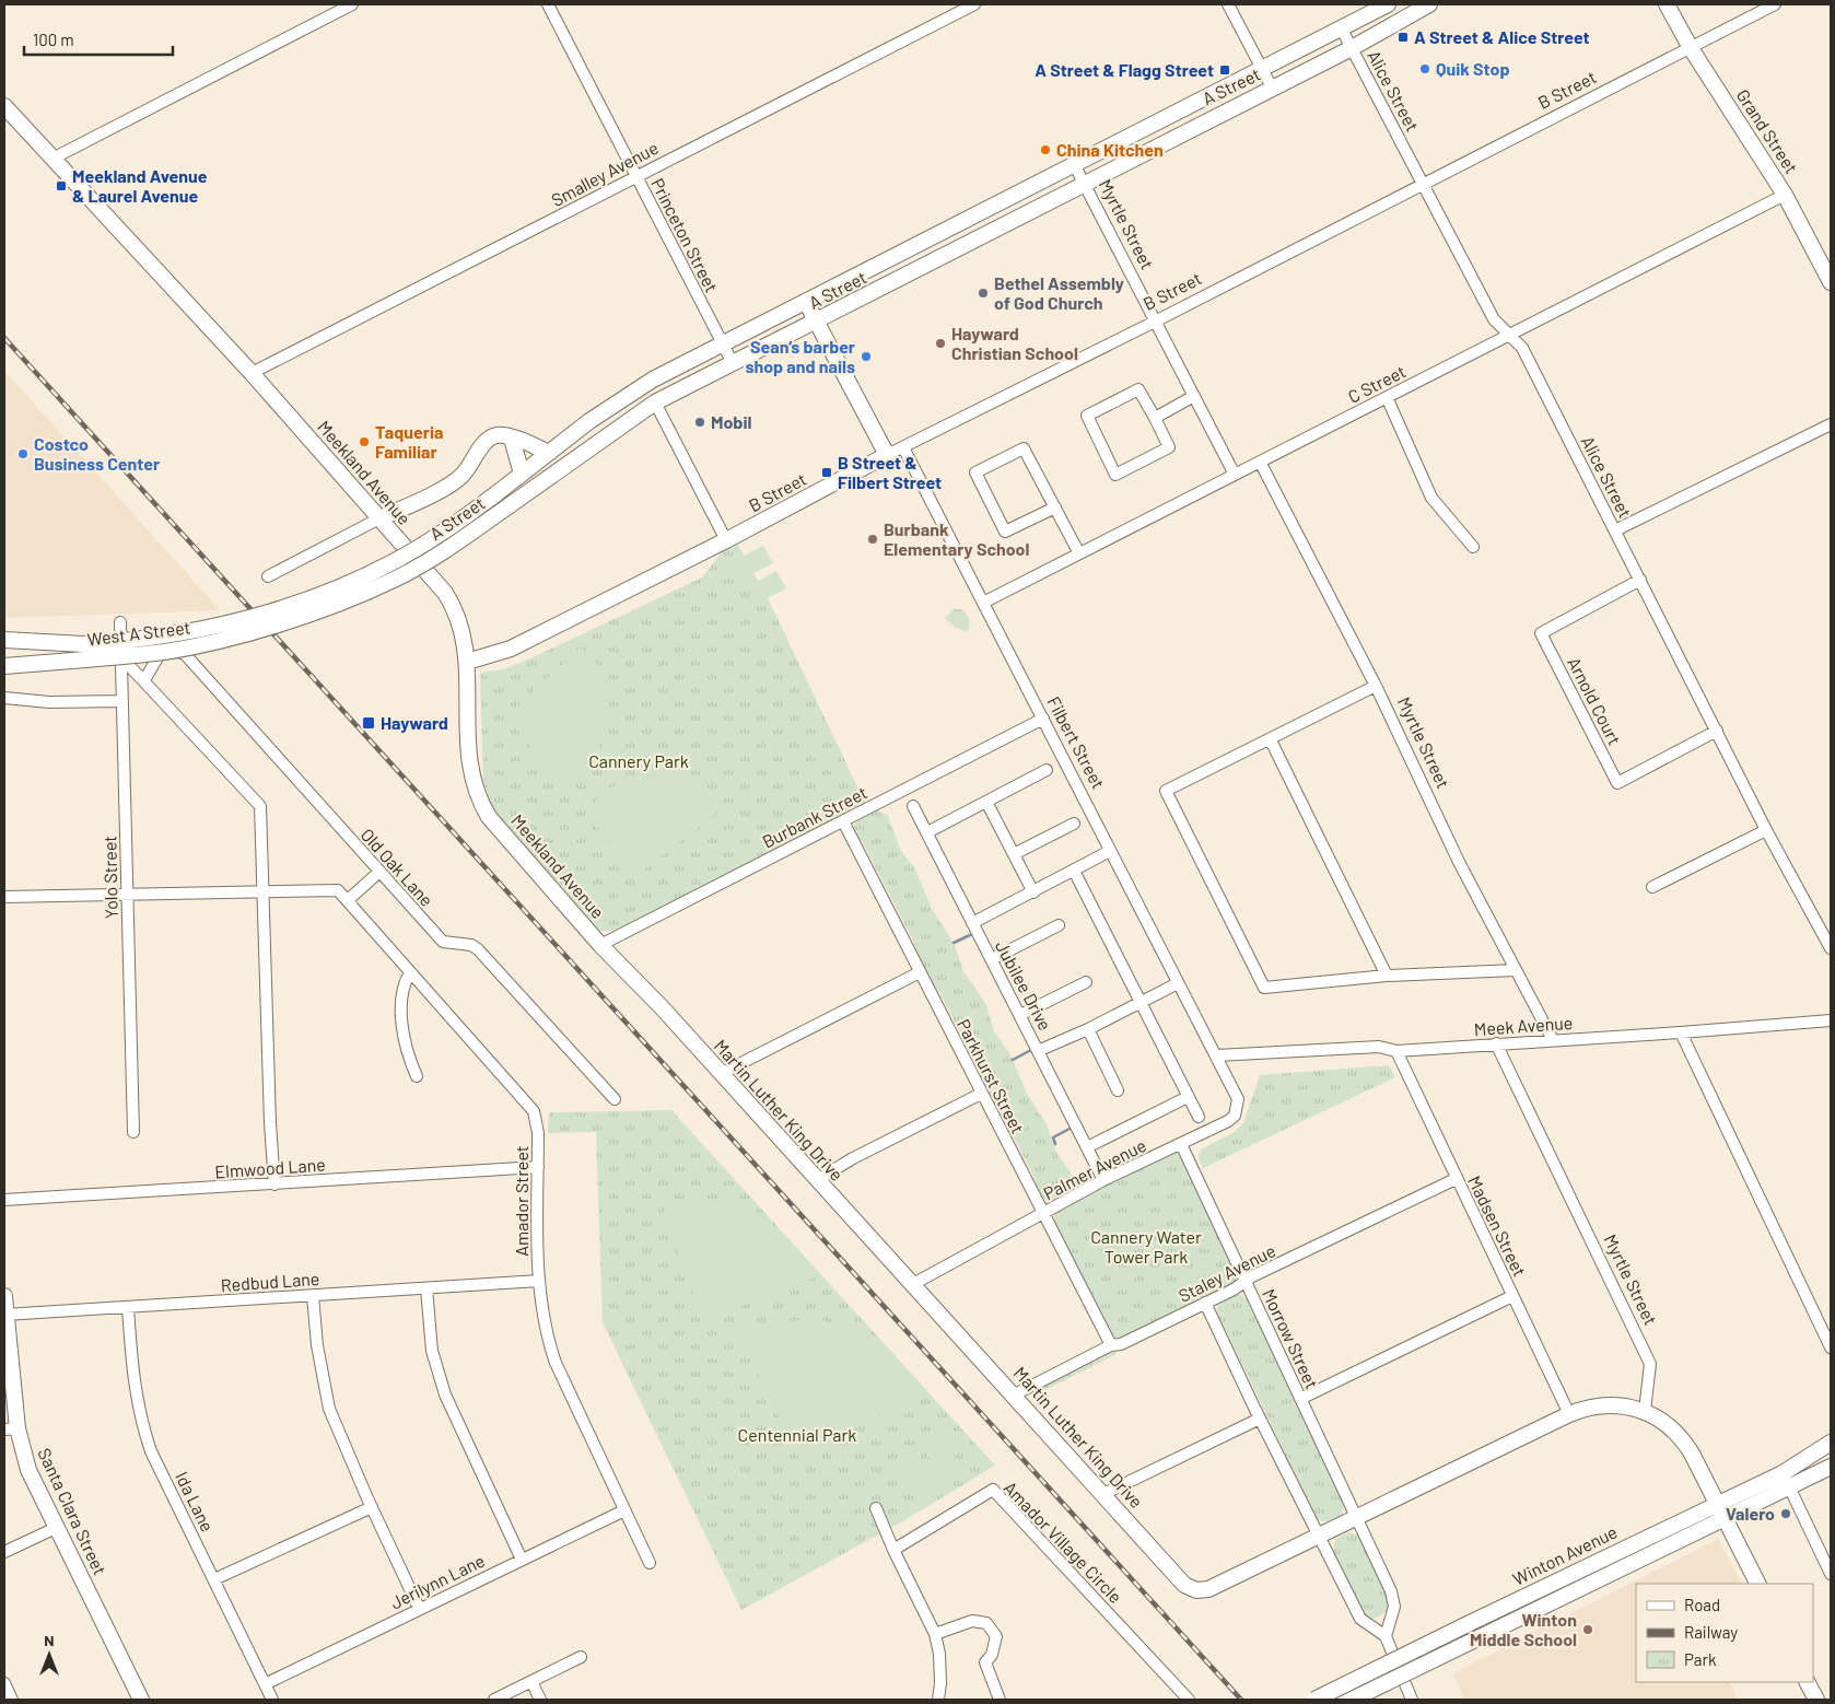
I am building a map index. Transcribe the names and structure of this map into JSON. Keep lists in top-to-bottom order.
{
  "streets": {
    "main road": [
      "A Street",
      "B Street",
      "Grand Street",
      "Meekland Avenue",
      "West A Street",
      "Martin Luther King Drive",
      "Santa Clara Street",
      "Winton Avenue"
    ],
    "street": [
      "Alice Street",
      "Smalley Avenue",
      "Myrtle Street",
      "Princeton Street",
      "C Street",
      "Arnold Court",
      "Filbert Street",
      "Burbank Street",
      "Old Oak Lane",
      "Yolo Street",
      "Jubilee Drive",
      "Meek Avenue",
      "Parkhurst Street",
      "Elmwood Lane",
      "Palmer Avenue",
      "Amador Street",
      "Madsen Street",
      "Staley Avenue",
      "Redbud Lane",
      "Morrow Street",
      "Ida Lane",
      "Amador Village Circle",
      "Jerilynn Lane"
    ]
  },
  "crossings": [
    ["A Street", "Alice Street"],
    ["A Street", "Myrtle Street"],
    ["A Street", "Princeton Street"],
    ["A Street", "Meekland Avenue"],
    ["A Street", "West A Street"],
    ["B Street", "Alice Street"],
    ["B Street", "Grand Street"],
    ["B Street", "Myrtle Street"],
    ["B Street", "Meekland Avenue"],
    ["B Street", "Filbert Street"],
    ["Alice Street", "C Street"],
    ["Alice Street", "Arnold Court"],
    ["Grand Street", "C Street"],
    ["Smalley Avenue", "Princeton Street"],
    ["Smalley Avenue", "Meekland Avenue"],
    ["Myrtle Street", "C Street"],
    ["Myrtle Street", "Meek Avenue"],
    ["Myrtle Street", "Martin Luther King Drive"],
    ["C Street", "Filbert Street"],
    ["Meekland Avenue", "Burbank Street"],
    ["Meekland Avenue", "Martin Luther King Drive"],
    ["Filbert Street", "Burbank Street"],
    ["Filbert Street", "Meek Avenue"],
    ["Filbert Street", "Palmer Avenue"],
    ["Burbank Street", "Parkhurst Street"],
    ["Burbank Street", "Martin Luther King Drive"],
    ["Old Oak Lane", "Yolo Street"],
    ["Jubilee Drive", "Palmer Avenue"],
    ["Meek Avenue", "Palmer Avenue"],
    ["Meek Avenue", "Madsen Street"],
    ["Parkhurst Street", "Palmer Avenue"],
    ["Parkhurst Street", "Staley Avenue"],
    ["Martin Luther King Drive", "Palmer Avenue"],
    ["Martin Luther King Drive", "Madsen Street"],
    ["Martin Luther King Drive", "Staley Avenue"],
    ["Martin Luther King Drive", "Morrow Street"],
    ["Elmwood Lane", "Amador Street"],
    ["Palmer Avenue", "Morrow Street"],
    ["Amador Street", "Redbud Lane"],
    ["Amador Street", "Jerilynn Lane"],
    ["Madsen Street", "Staley Avenue"],
    ["Staley Avenue", "Morrow Street"],
    ["Redbud Lane", "Ida Lane"],
    ["Redbud Lane", "Santa Clara Street"],
    ["Ida Lane", "Jerilynn Lane"]
  ],
  "parks": ["Cannery Park", "Cannery Water Tower Park", "Centennial Park"],
  "places": {
    "transit": [
      "A Street & Alice Street",
      "A Street & Flagg Street",
      "Meekland Avenue & Laurel Avenue",
      "B Street & Filbert Street",
      "Hayward"
    ],
    "other": [
      "Quik Stop",
      "China Kitchen",
      "Bethel Assembly of God Church",
      "Hayward Christian School",
      "Sean’s barber shop and nails",
      "Mobil",
      "Taqueria Familiar",
      "Costco Business Center",
      "Burbank Elementary School",
      "Valero",
      "Winton Middle School"
    ]
  },
  "legend": ["Road", "Railway", "Park"],
  "scale_bar": "100 m",
  "north": "top"
}
